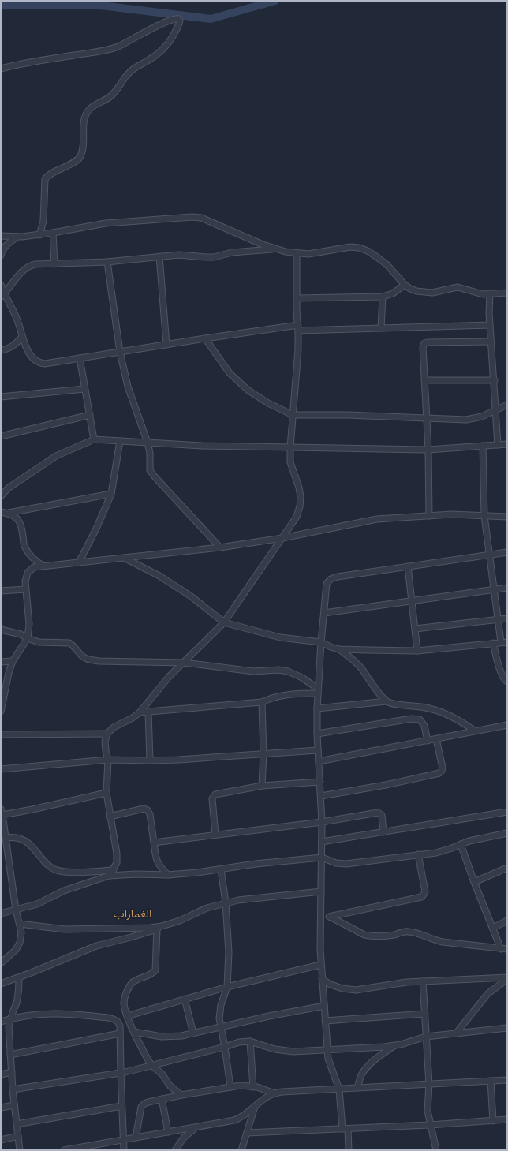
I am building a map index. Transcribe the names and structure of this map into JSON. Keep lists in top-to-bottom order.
{
  "districts": ["الغماراب"]
}
